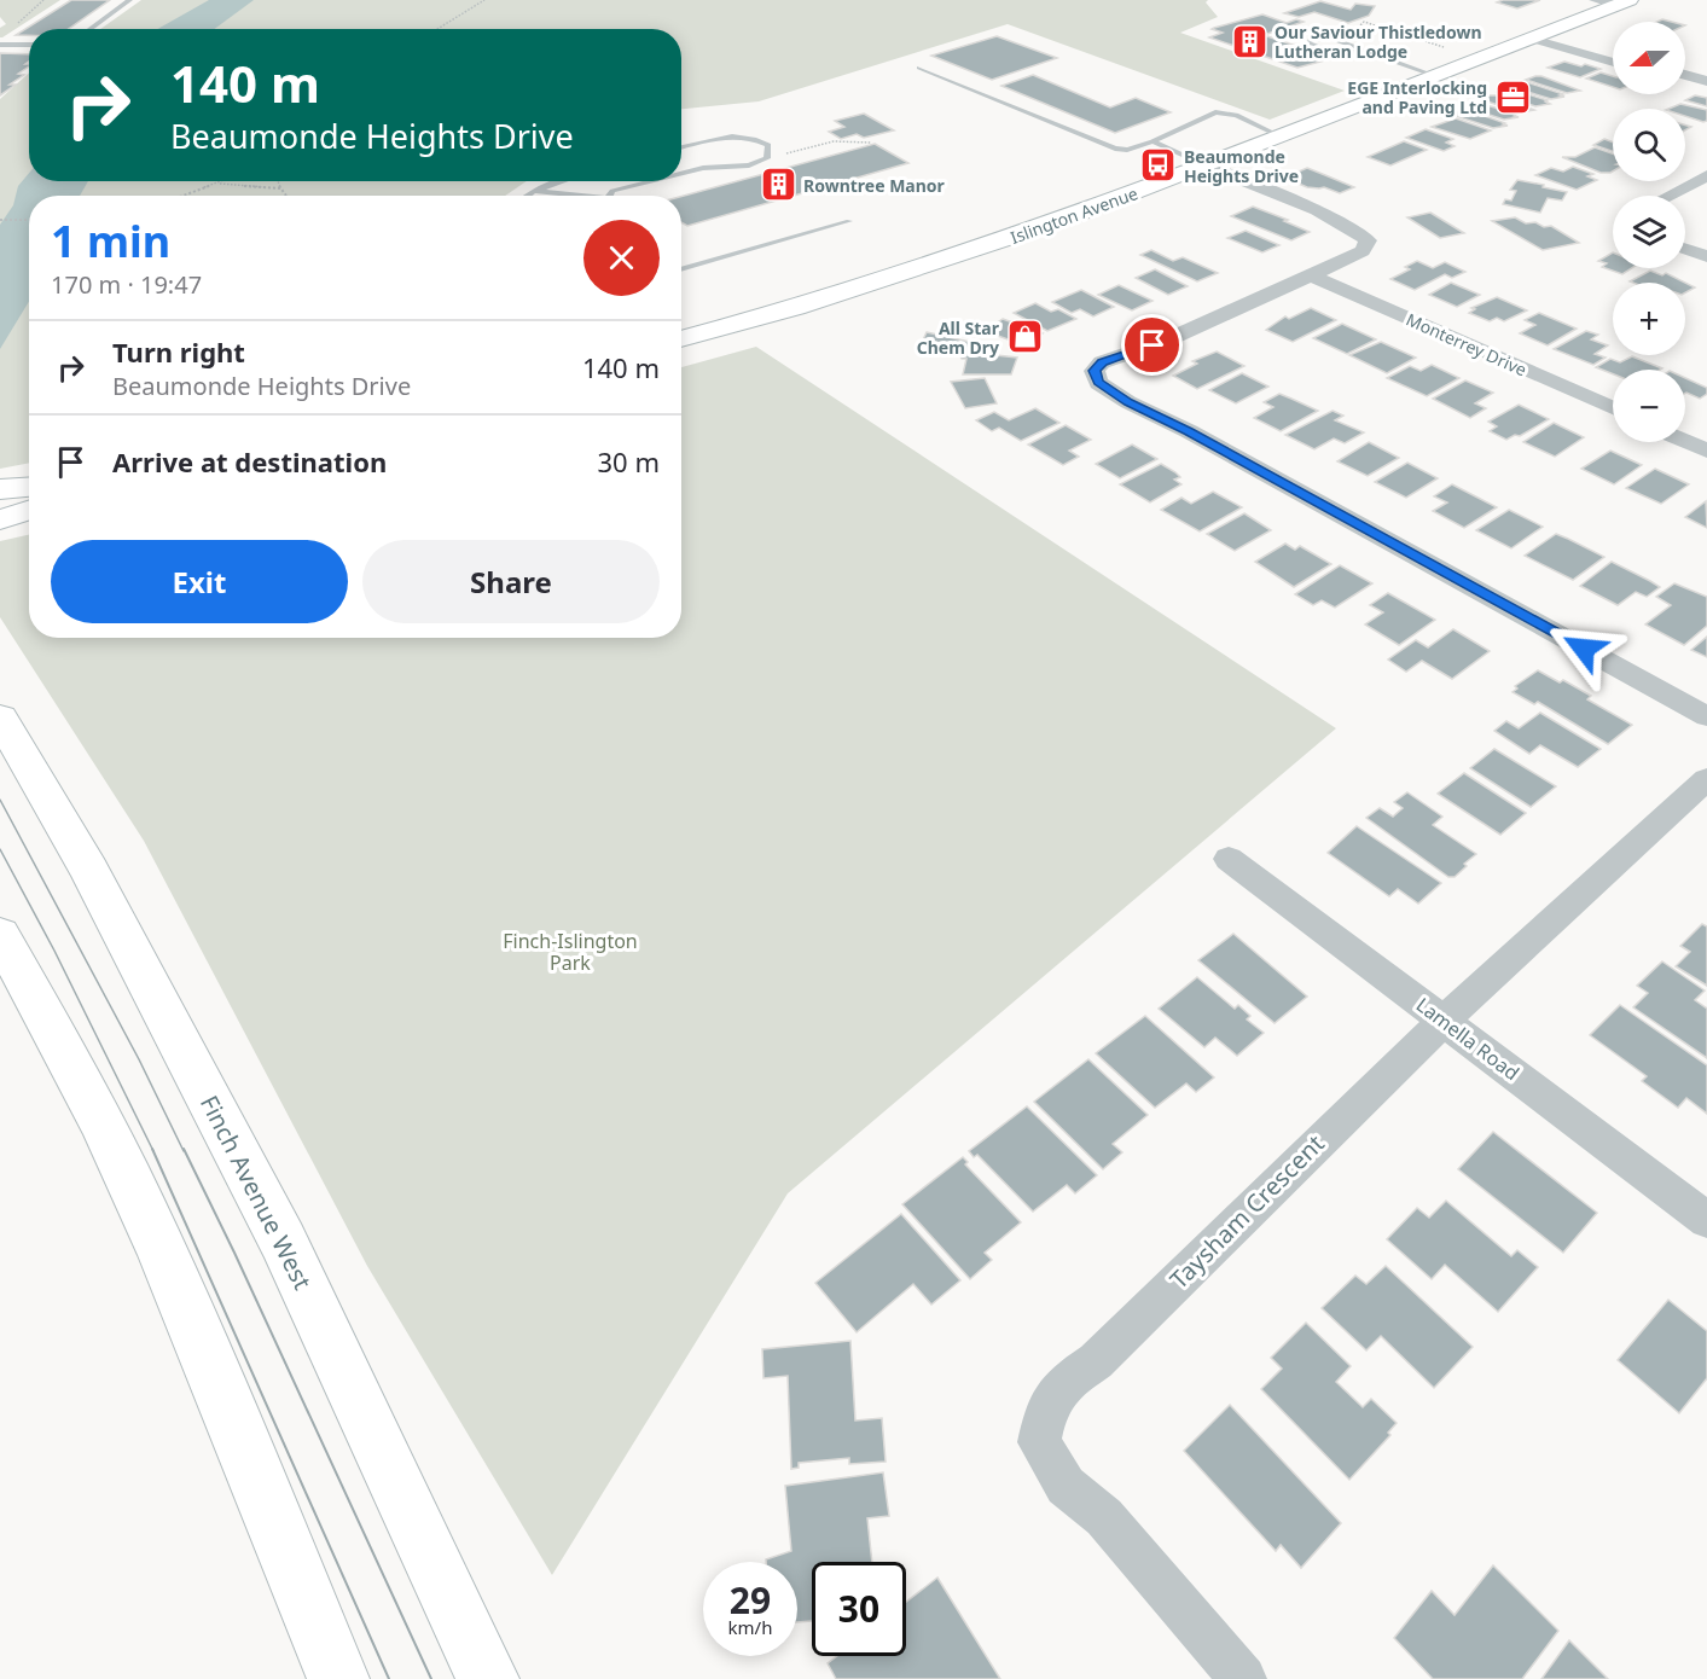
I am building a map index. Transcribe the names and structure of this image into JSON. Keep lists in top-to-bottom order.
{
  "streets": {
    "main road": ["Islington Avenue", "Finch Avenue West"],
    "street": ["Monterrey Drive", "Lamella Road", "Taysham Crescent"]
  },
  "crossings": [
    ["Lamella Road", "Taysham Crescent"]
  ],
  "parks": ["Finch-Islington Park"],
  "places": {
    "building": ["Our Saviour Thistledown Lutheran Lodge", "Rowntree Manor"],
    "office": ["EGE Interlocking and Paving Ltd"],
    "bus stop": ["Beaumonde Heights Drive"],
    "shop": ["All Star Chem Dry"]
  },
  "north": "left",
  "page": {
    "map_buttons": ["+", "−"],
    "turn": ["140 m", "Beaumonde Heights Drive"],
    "heading": ["1 min", "170 m · 19:47"],
    "list": [
      {
        "name": "Turn right",
        "note": "Beaumonde Heights Drive",
        "value": "140 m"
      },
      {
        "name": "Arrive at destination",
        "value": "30 m"
      }
    ],
    "buttons": ["Exit", "Share"],
    "speed": "29 km/h",
    "limit": "30"
  }
}
